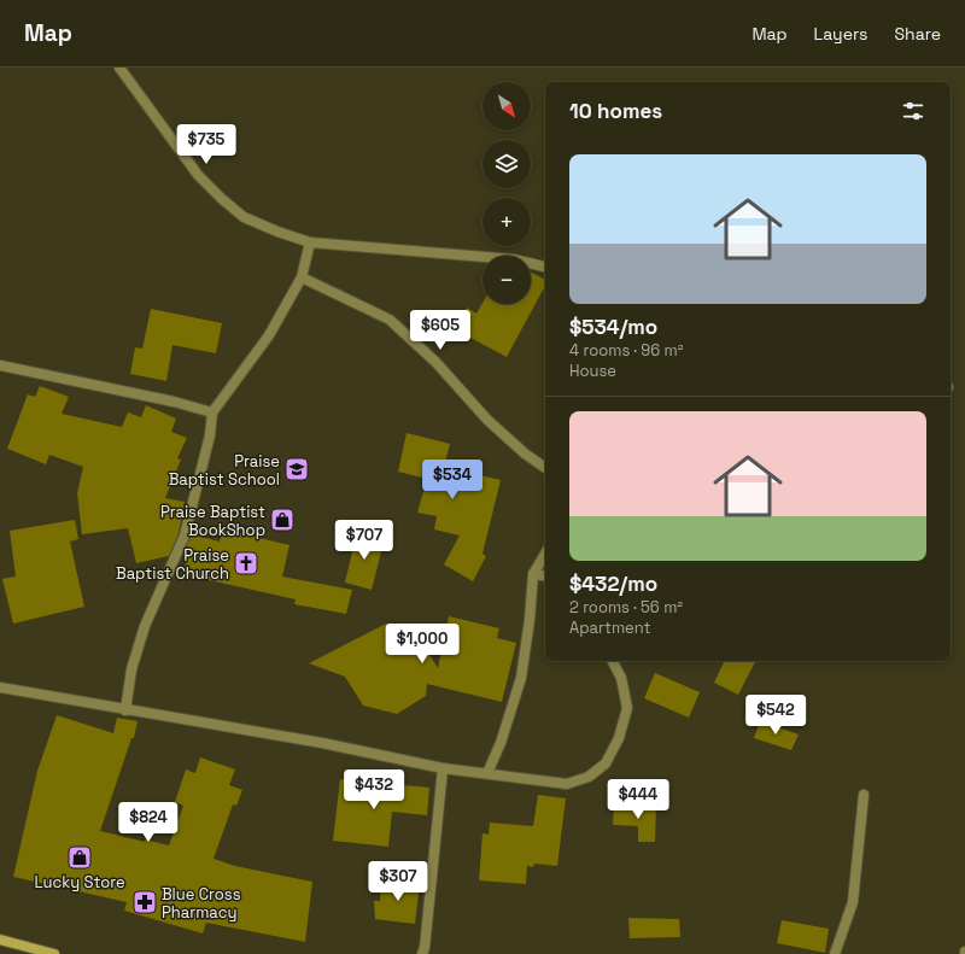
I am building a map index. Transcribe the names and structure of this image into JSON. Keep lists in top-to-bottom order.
{
  "places": {
    "school or university": ["Praise Baptist School"],
    "shop": ["Praise Baptist BookShop", "Lucky Store"],
    "church": ["Praise Baptist Church"],
    "pharmacy": ["Blue Cross Pharmacy"]
  },
  "north": "bottom right",
  "page": {
    "header": "Map",
    "nav": ["Map", "Layers", "Share"],
    "map_buttons": ["+", "−"],
    "heading": "10 homes",
    "price": [
      "$735",
      "$605",
      "$534",
      "$707",
      "$1,000",
      "$542",
      "$432",
      "$444",
      "$824",
      "$307"
    ],
    "list": [
      {
        "name": "$534/mo",
        "note": "4 rooms · 96 m² · House"
      },
      {
        "name": "$432/mo",
        "note": "2 rooms · 56 m² · Apartment"
      }
    ]
  }
}
